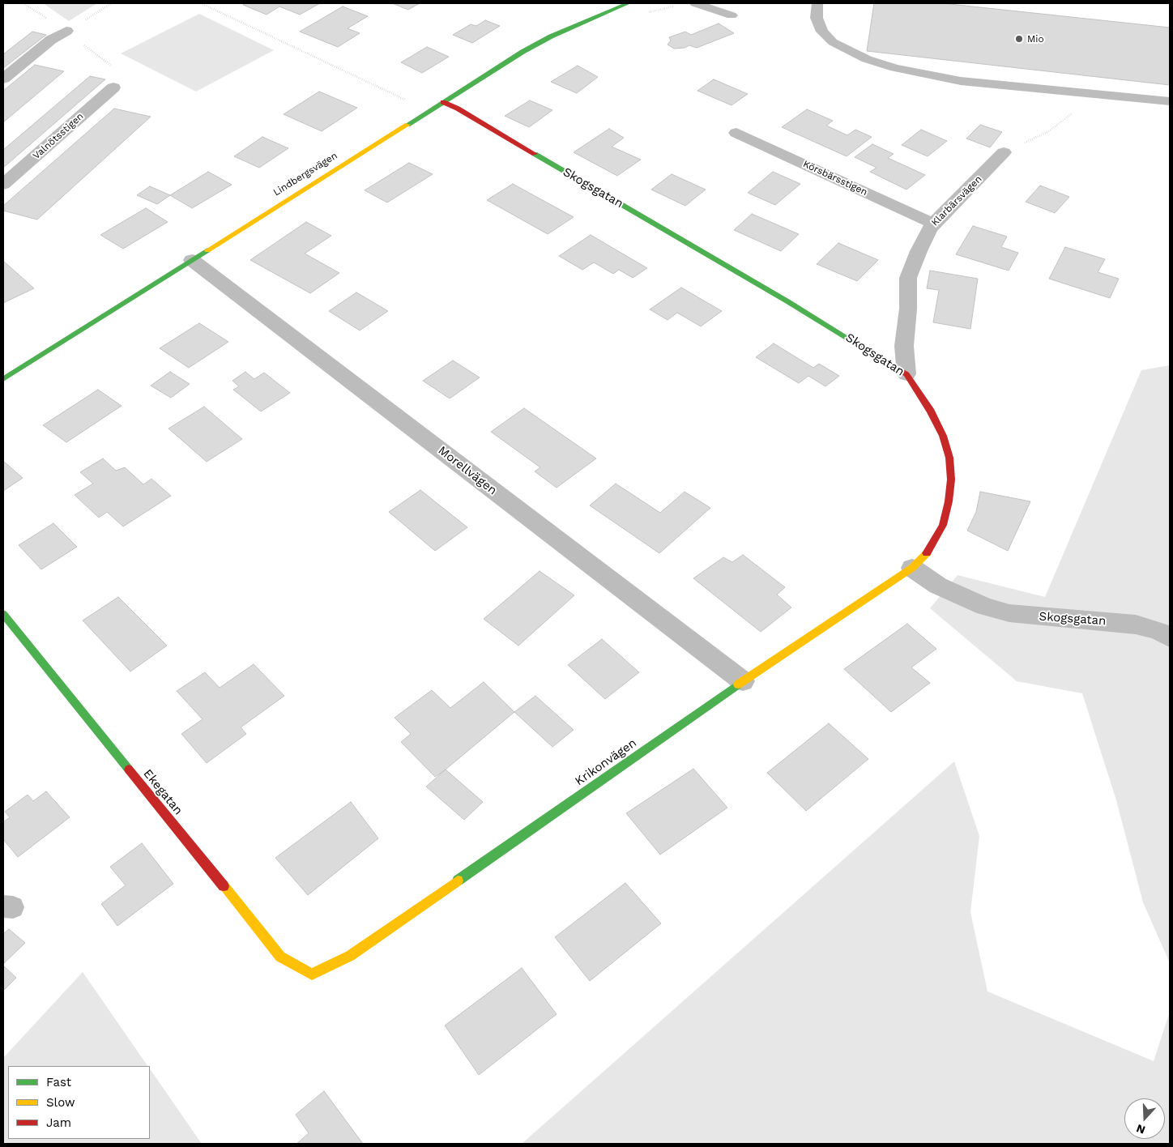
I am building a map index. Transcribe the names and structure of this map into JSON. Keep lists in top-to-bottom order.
{
  "streets": {
    "street": [
      "Valnötsstigen",
      "Lindbergsvägen",
      "Körsbärsstigen",
      "Skogsgatan",
      "Klarbärsvägen",
      "Morellvägen",
      "Krikonvägen",
      "Ekegatan"
    ]
  },
  "crossings": [
    ["Lindbergsvägen", "Skogsgatan"],
    ["Lindbergsvägen", "Morellvägen"],
    ["Körsbärsstigen", "Klarbärsvägen"],
    ["Skogsgatan", "Klarbärsvägen"],
    ["Skogsgatan", "Krikonvägen"],
    ["Morellvägen", "Krikonvägen"],
    ["Krikonvägen", "Ekegatan"]
  ],
  "places": ["Mio"],
  "legend": ["Fast", "Slow", "Jam"],
  "north": "bottom"
}
